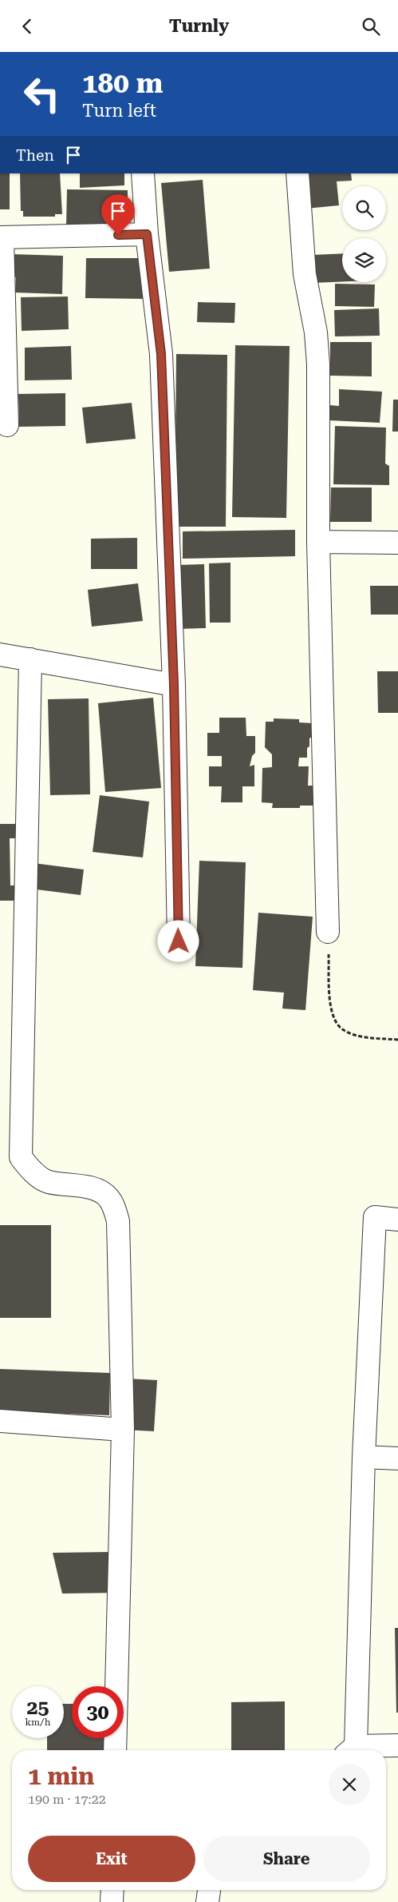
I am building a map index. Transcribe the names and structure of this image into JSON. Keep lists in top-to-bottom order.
{
  "page": {
    "header": "Turnly",
    "turn": ["180 m", "Turn left"],
    "then": "Then",
    "speed": "25 km/h",
    "limit": "30",
    "heading": ["1 min", "190 m · 17:22"],
    "buttons": ["Exit", "Share"]
  }
}
